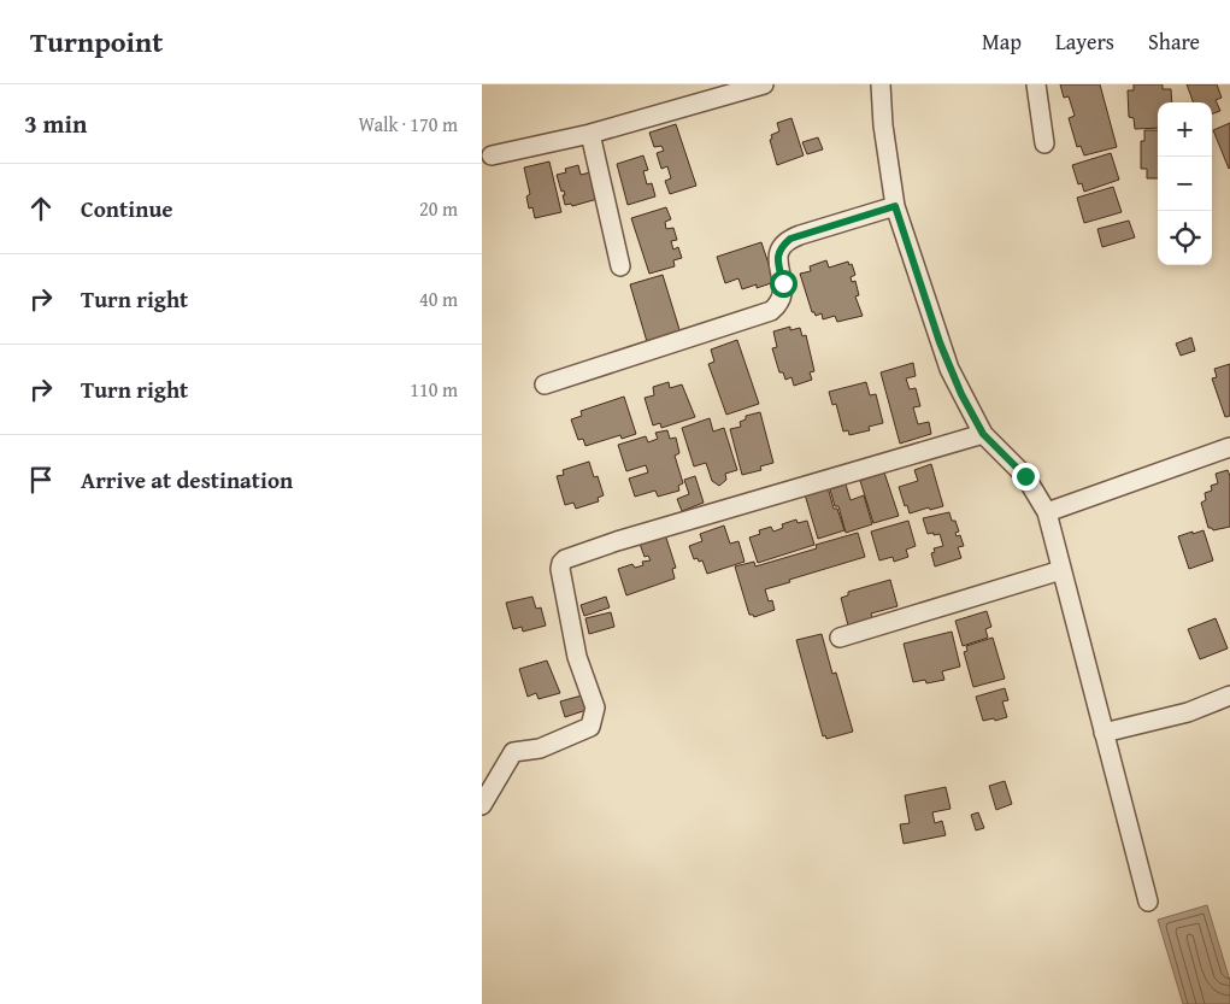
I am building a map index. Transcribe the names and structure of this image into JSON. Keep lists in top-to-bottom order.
{
  "page": {
    "header": "Turnpoint",
    "nav": ["Map", "Layers", "Share"],
    "heading": ["3 min", "Walk · 170 m"],
    "map_buttons": ["+", "−"],
    "list": [
      ["Continue", "20 m"],
      ["Turn right", "40 m"],
      ["Turn right", "110 m"],
      "Arrive at destination"
    ]
  }
}
